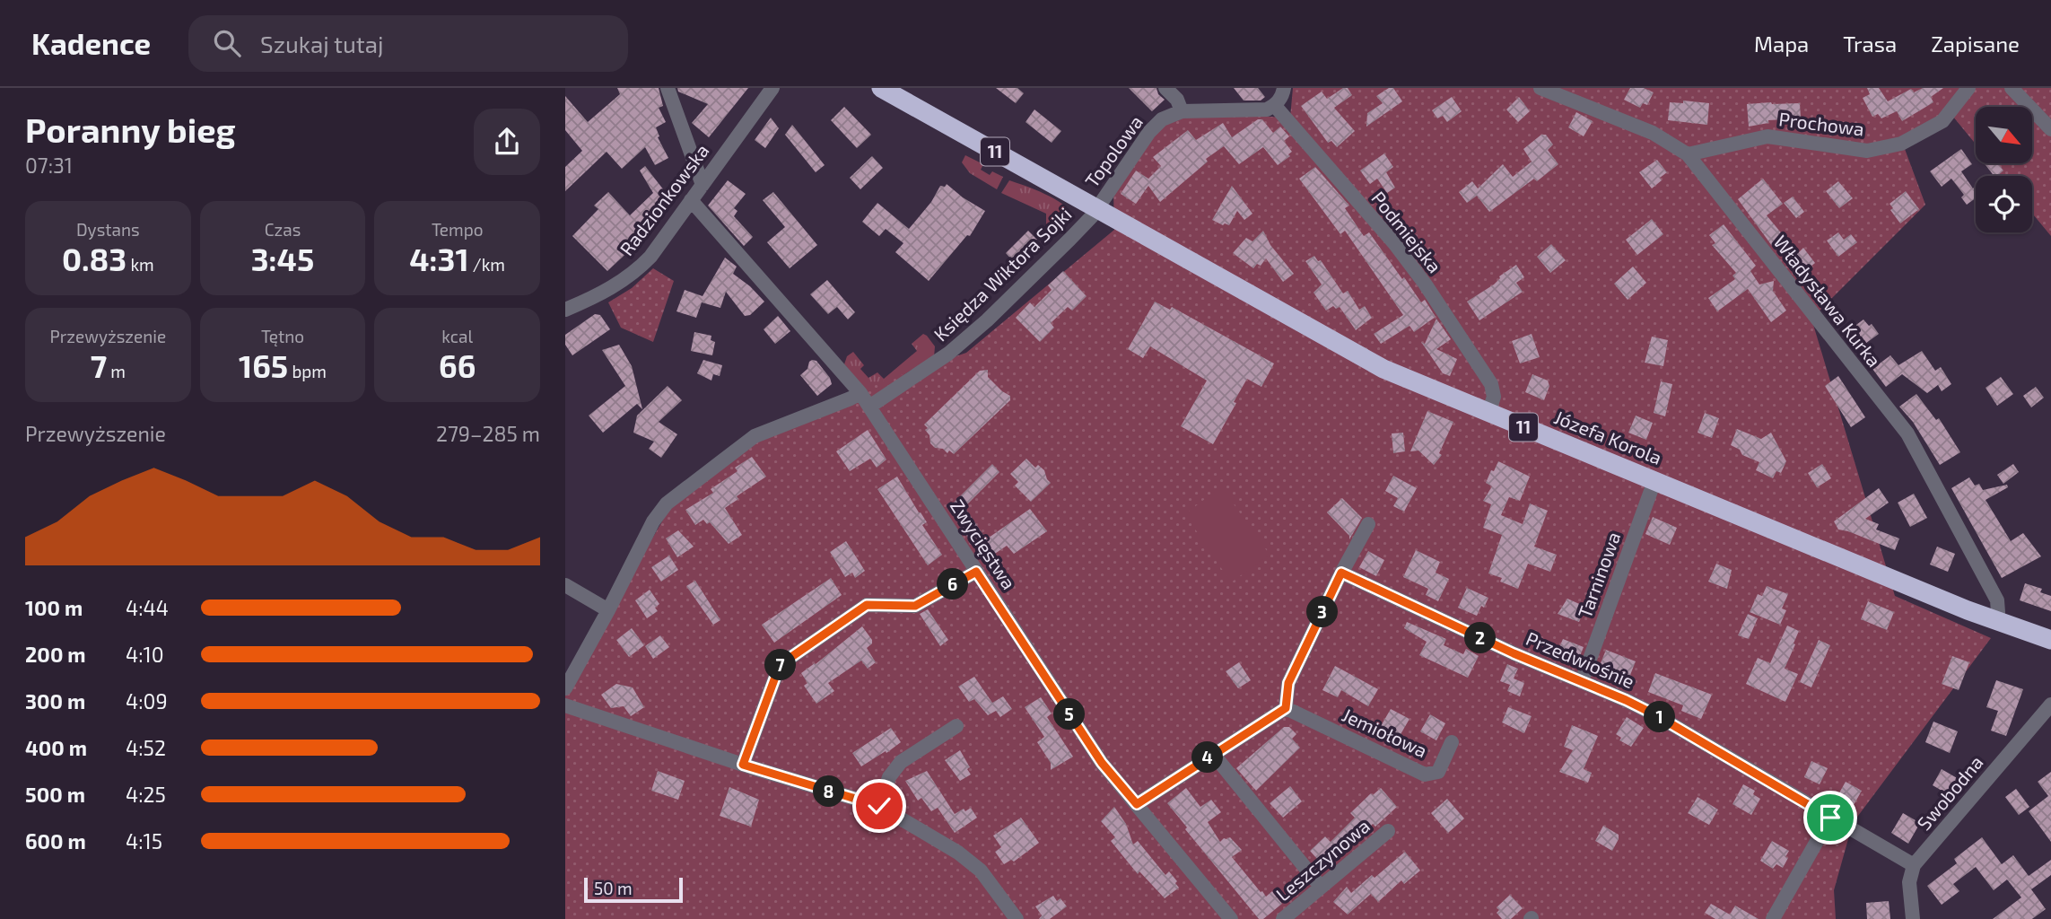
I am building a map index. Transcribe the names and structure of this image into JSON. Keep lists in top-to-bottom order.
{
  "streets": {
    "highway": ["11", "Józefa Korola"],
    "street": [
      "Prochowa",
      "Topolowa",
      "Radzionkowska",
      "Podmiejska",
      "Księdza Wiktora Sojki",
      "Władysława Kurka",
      "Zwycięstwa",
      "Tarninowa",
      "Przedwiośnie",
      "Jemiołowa",
      "Swobodna",
      "Leszczynowa"
    ]
  },
  "crossings": [
    ["Prochowa", "Władysława Kurka"],
    ["11", "Topolowa"],
    ["11", "Księdza Wiktora Sojki"],
    ["11", "Józefa Korola"],
    ["Topolowa", "Podmiejska"],
    ["Topolowa", "Księdza Wiktora Sojki"],
    ["Topolowa", "Józefa Korola"],
    ["Radzionkowska", "Zwycięstwa"],
    ["Podmiejska", "Józefa Korola"],
    ["Księdza Wiktora Sojki", "Józefa Korola"],
    ["Księdza Wiktora Sojki", "Zwycięstwa"],
    ["Władysława Kurka", "Józefa Korola"],
    ["Józefa Korola", "Tarninowa"],
    ["Tarninowa", "Przedwiośnie"],
    ["Przedwiośnie", "Swobodna"]
  ],
  "scale_bar": "50 m",
  "north": "bottom right",
  "page": {
    "header": "Kadence",
    "search": "Szukaj tutaj",
    "nav": ["Mapa", "Trasa", "Zapisane"],
    "heading": ["Poranny bieg", "07:31"],
    "stats": [
      ["Dystans", "0.83 km"],
      ["Czas", "3:45"],
      ["Tempo", "4:31 /km"],
      ["Przewyższenie", "7 m"],
      ["Tętno", "165 bpm"],
      ["kcal", "66"]
    ],
    "chart": ["Przewyższenie", "279–285 m"],
    "pins": [
      "6",
      "3",
      "2",
      "7",
      "5",
      "1",
      "4",
      "8"
    ],
    "list": [
      {
        "name": "100 m",
        "note": "4:44"
      },
      {
        "name": "200 m",
        "note": "4:10"
      },
      {
        "name": "300 m",
        "note": "4:09"
      },
      {
        "name": "400 m",
        "note": "4:52"
      },
      {
        "name": "500 m",
        "note": "4:25"
      },
      {
        "name": "600 m",
        "note": "4:15"
      }
    ],
    "scale": "50 m"
  }
}
